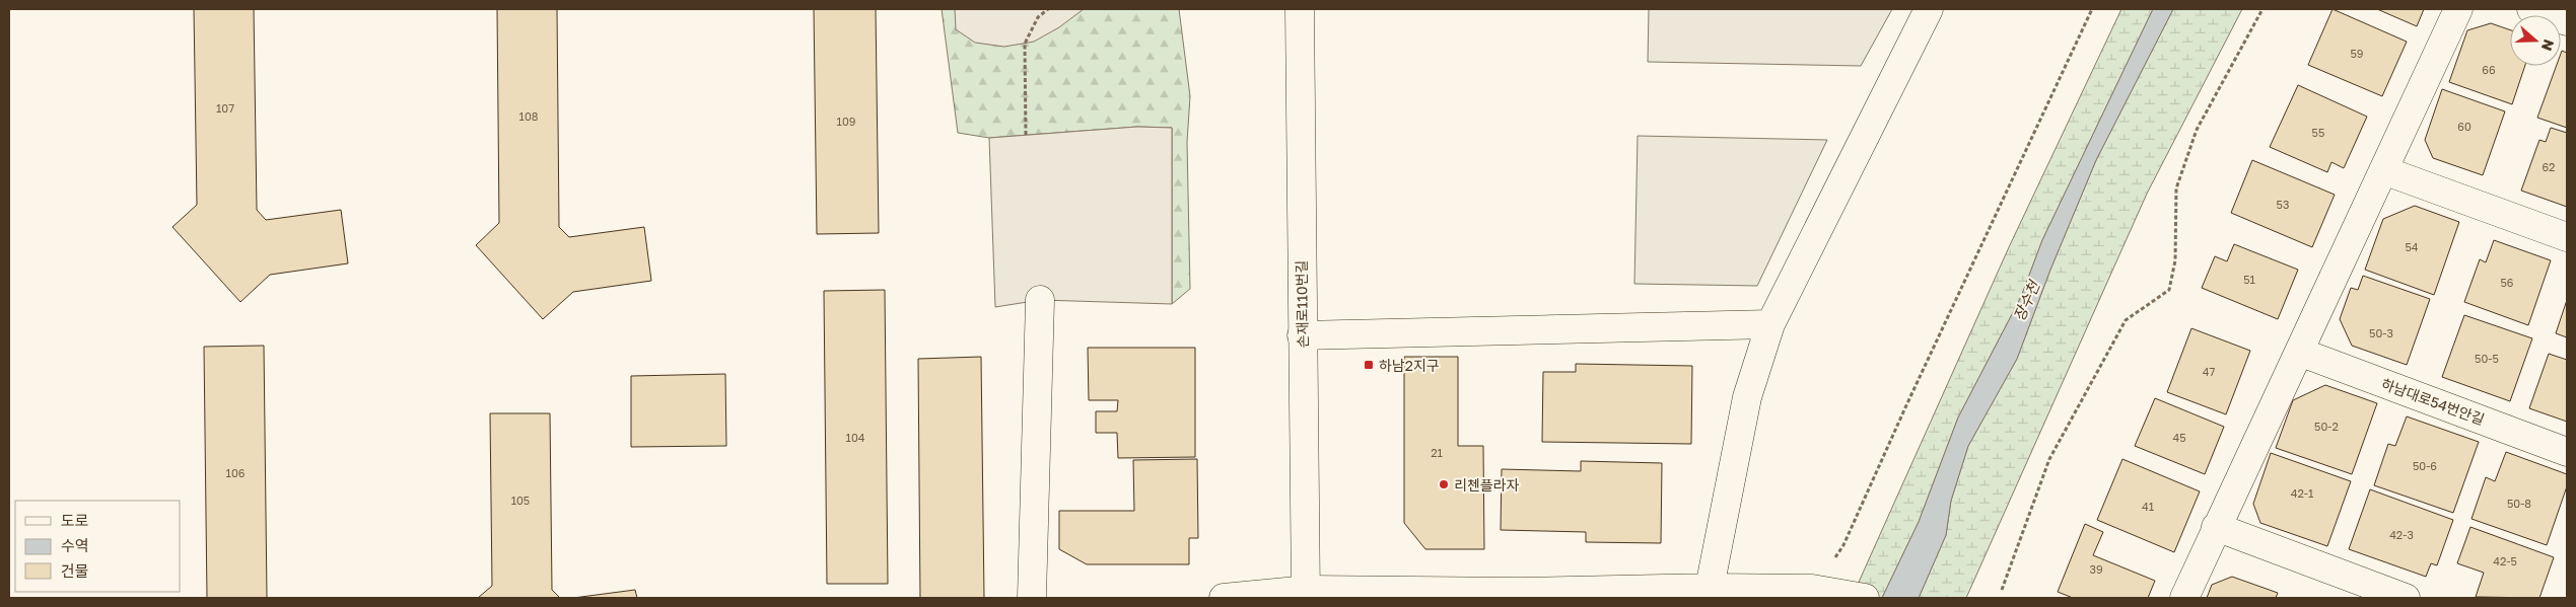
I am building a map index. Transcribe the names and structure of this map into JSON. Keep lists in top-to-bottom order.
{
  "streets": {
    "street": ["손재로110번길", "하남대로54번안길"]
  },
  "water": ["장수천"],
  "places": {
    "transit": ["하남2지구"],
    "other": ["리첸플라자"]
  },
  "house_numbers": [
    "59",
    "66",
    "107",
    "108",
    "109",
    "60",
    "55",
    "62",
    "53",
    "54",
    "51",
    "56",
    "50-3",
    "50-5",
    "47",
    "50-2",
    "104",
    "45",
    "21",
    "50-6",
    "106",
    "42-1",
    "105",
    "50-8",
    "41",
    "42-3",
    "42-5",
    "39"
  ],
  "legend": ["도로", "수역", "건물"],
  "north": "right"
}
